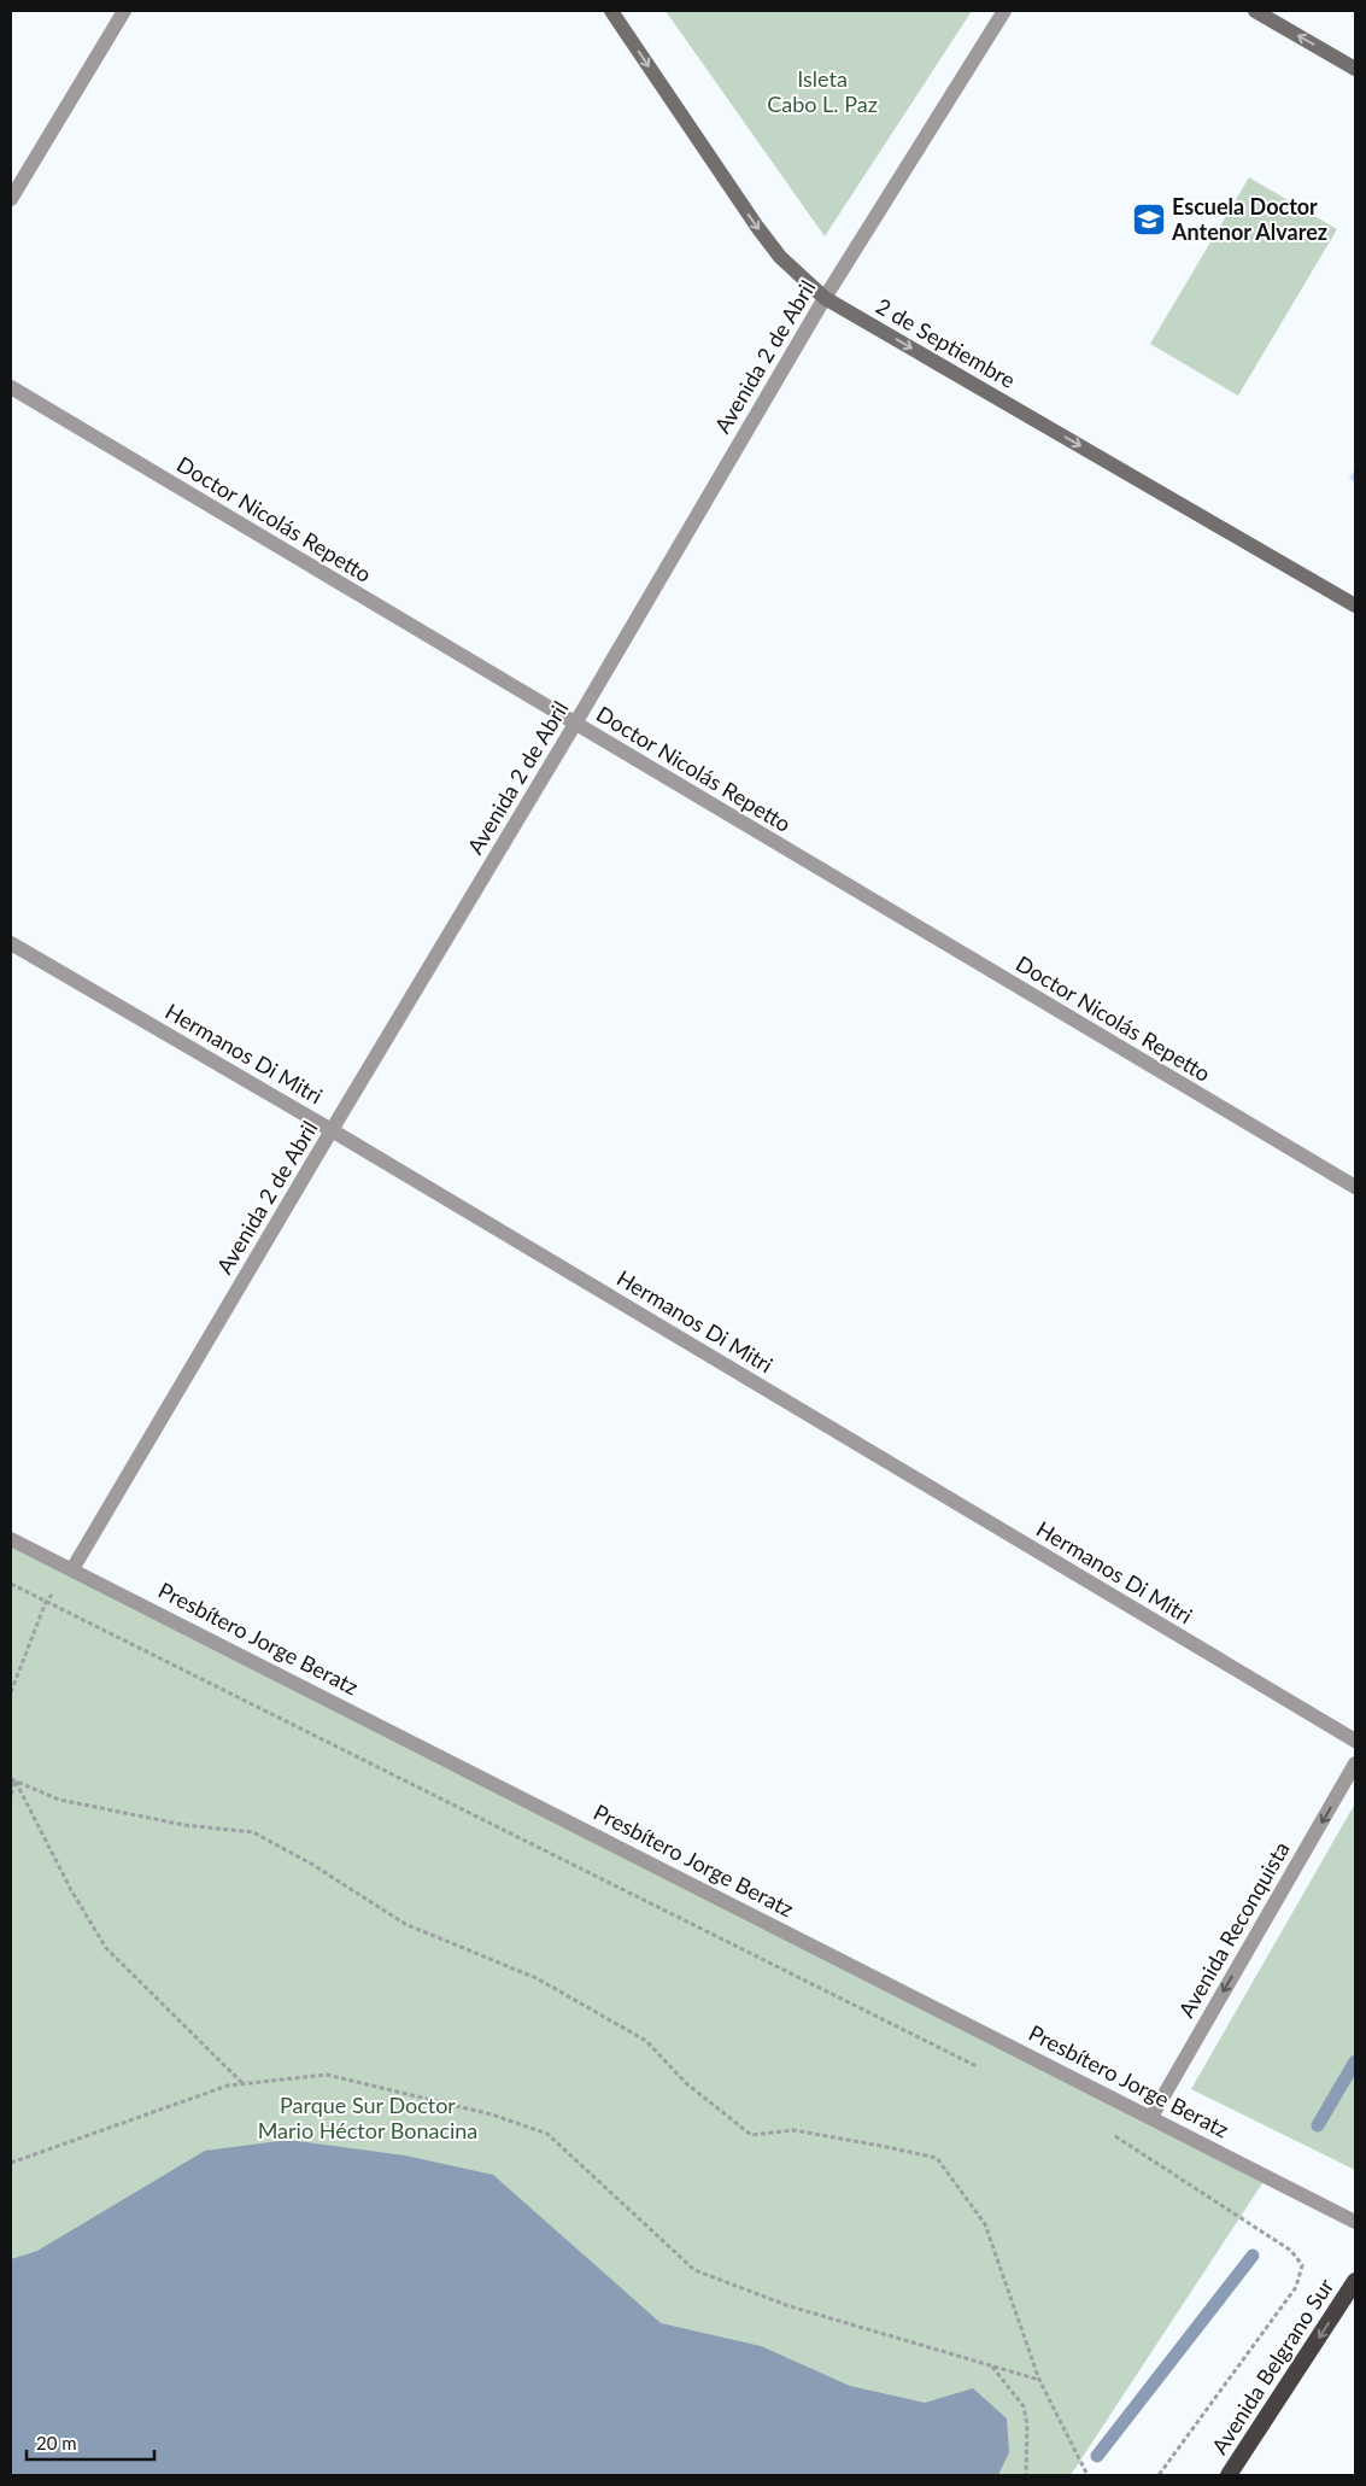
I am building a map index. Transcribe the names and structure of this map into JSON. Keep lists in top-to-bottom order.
{
  "streets": {
    "highway": ["Avenida Belgrano Sur"],
    "main road": ["2 de Septiembre"],
    "street": [
      "Avenida 2 de Abril",
      "Doctor Nicolás Repetto",
      "Hermanos Di Mitri",
      "Presbítero Jorge Beratz",
      "Avenida Reconquista"
    ]
  },
  "crossings": [
    ["2 de Septiembre", "Avenida 2 de Abril"],
    ["Avenida 2 de Abril", "Doctor Nicolás Repetto"],
    ["Avenida 2 de Abril", "Hermanos Di Mitri"],
    ["Avenida 2 de Abril", "Presbítero Jorge Beratz"],
    ["Presbítero Jorge Beratz", "Avenida Reconquista"]
  ],
  "one_way": ["2 de Septiembre", "Avenida Reconquista", "Avenida Belgrano Sur"],
  "parks": ["Isleta Cabo L. Paz", "Parque Sur Doctor Mario Héctor Bonacina"],
  "places": {
    "school or university": ["Escuela Doctor Antenor Alvarez"]
  },
  "scale_bar": "20 m"
}
